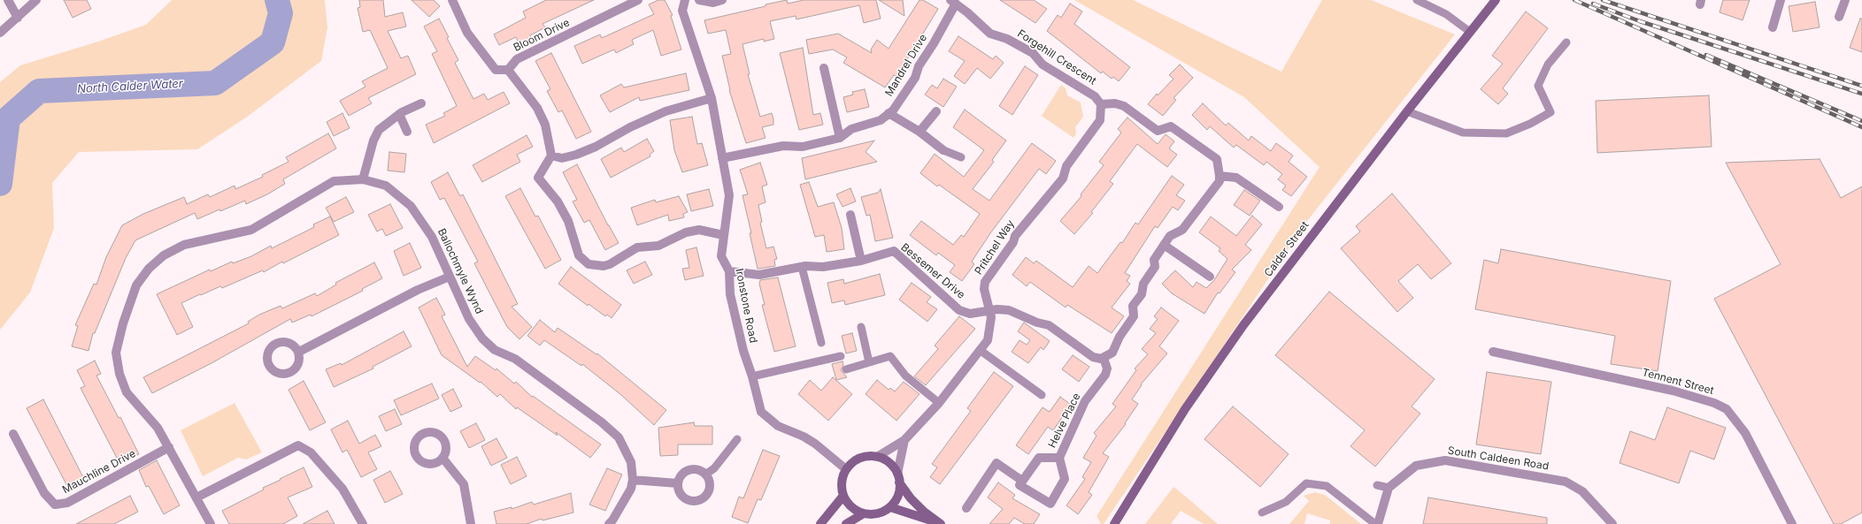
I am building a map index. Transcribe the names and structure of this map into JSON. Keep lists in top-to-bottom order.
{
  "streets": {
    "main road": ["Calder Street"],
    "street": [
      "Bloom Drive",
      "Forgehill Crescent",
      "Mandrel Drive",
      "Pritchel Way",
      "Ballochmyle Wynd",
      "Bessemer Drive",
      "Ironstone Road",
      "Tennent Street",
      "Helve Place",
      "South Caldeen Road",
      "Mauchline Drive"
    ]
  },
  "crossings": [
    ["Forgehill Crescent", "Mandrel Drive"],
    ["Forgehill Crescent", "Pritchel Way"],
    ["Mandrel Drive", "Ironstone Road"],
    ["Pritchel Way", "Bessemer Drive"],
    ["Pritchel Way", "Ironstone Road"],
    ["Ballochmyle Wynd", "Mauchline Drive"],
    ["Bessemer Drive", "Ironstone Road"]
  ],
  "water": ["North Calder Water"]
}
